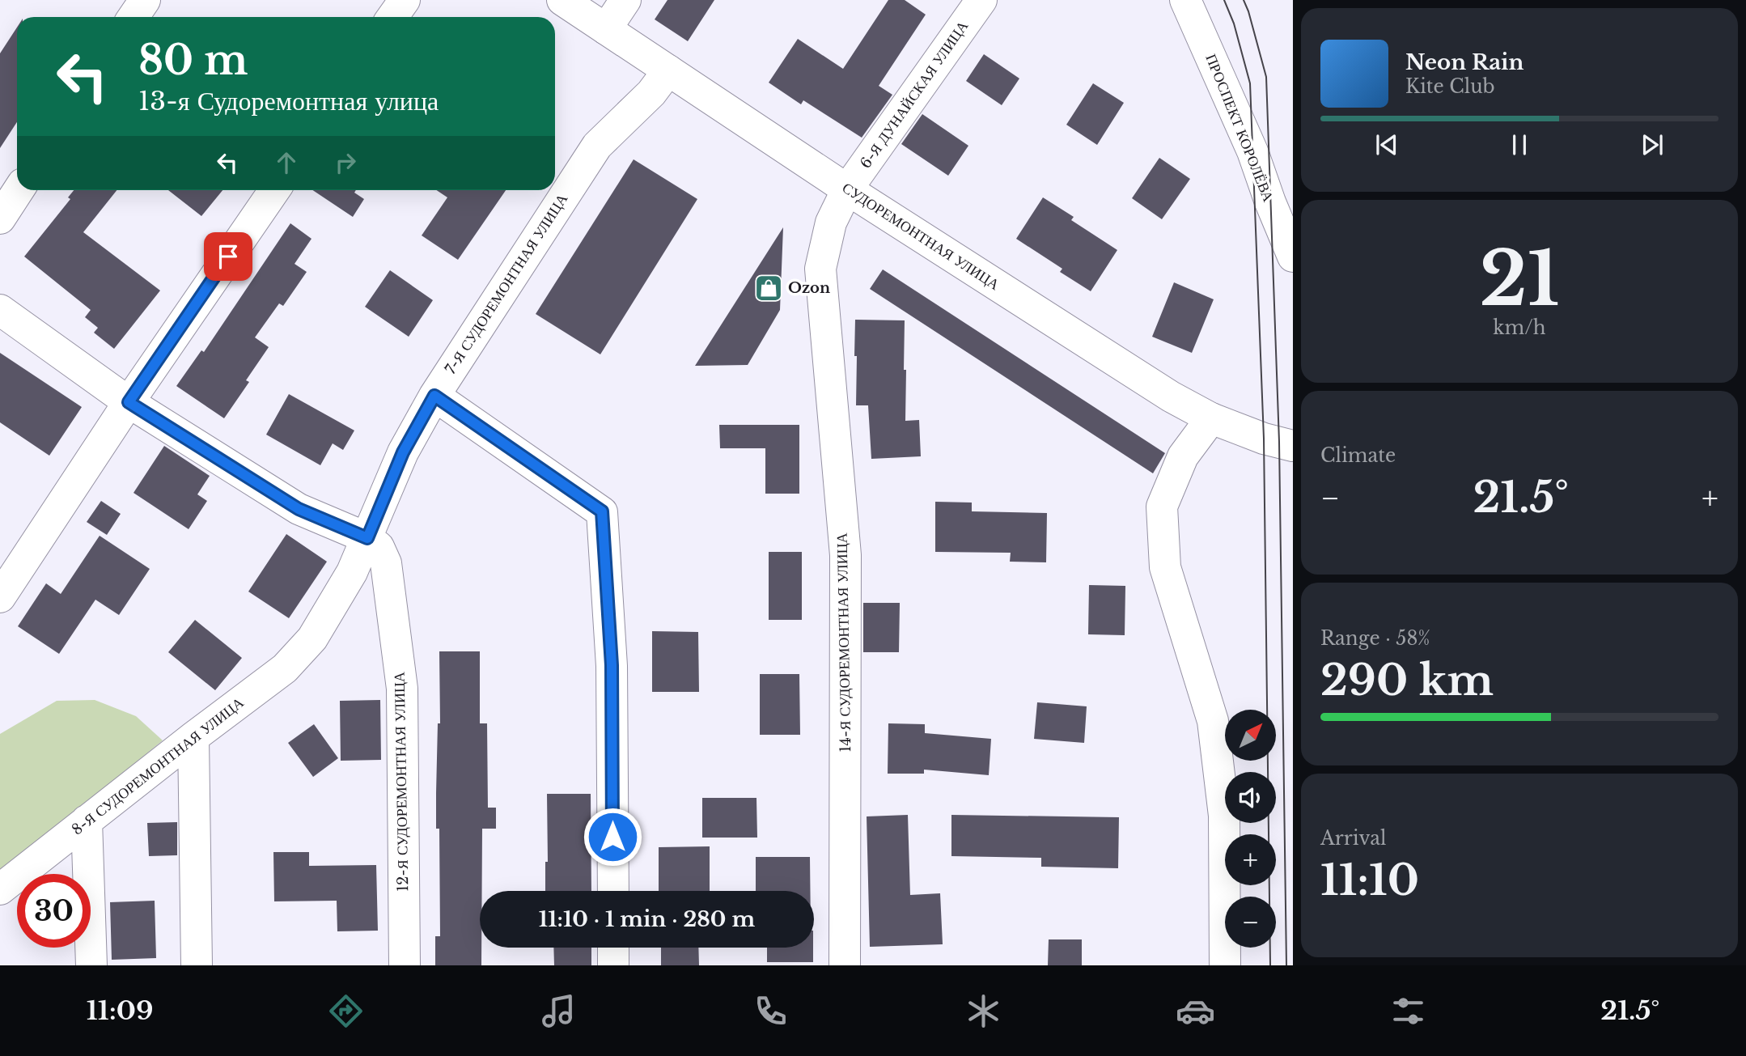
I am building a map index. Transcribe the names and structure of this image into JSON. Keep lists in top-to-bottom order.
{
  "streets": {
    "street": [
      "6-Я ДУНАЙСКАЯ УЛИЦА",
      "ПРОСПЕКТ КОРОЛЁВА",
      "СУДОРЕМОНТНАЯ УЛИЦА",
      "7-Я СУДОРЕМОНТНАЯ УЛИЦА",
      "14-Я СУДОРЕМОНТНАЯ УЛИЦА",
      "8-Я СУДОРЕМОНТНАЯ УЛИЦА",
      "12-Я СУДОРЕМОНТНАЯ УЛИЦА"
    ]
  },
  "crossings": [
    ["6-Я ДУНАЙСКАЯ УЛИЦА", "СУДОРЕМОНТНАЯ УЛИЦА"],
    ["6-Я ДУНАЙСКАЯ УЛИЦА", "14-Я СУДОРЕМОНТНАЯ УЛИЦА"],
    ["СУДОРЕМОНТНАЯ УЛИЦА", "7-Я СУДОРЕМОНТНАЯ УЛИЦА"],
    ["СУДОРЕМОНТНАЯ УЛИЦА", "14-Я СУДОРЕМОНТНАЯ УЛИЦА"],
    ["7-Я СУДОРЕМОНТНАЯ УЛИЦА", "8-Я СУДОРЕМОНТНАЯ УЛИЦА"],
    ["7-Я СУДОРЕМОНТНАЯ УЛИЦА", "12-Я СУДОРЕМОНТНАЯ УЛИЦА"]
  ],
  "places": {
    "shop": ["Ozon"]
  },
  "north": "top right",
  "page": {
    "turn": ["80 m", "13-я Судоремонтная улица"],
    "song": ["Neon Rain", "Kite Club"],
    "tile": [
      ["21", "km/h"],
      "Climate",
      ["Range · 58%", "290 km"],
      ["Arrival", "11:10"]
    ],
    "heat": ["−", "21.5°", "+"],
    "map_buttons": ["+", "−"],
    "limit": "30",
    "trip": "11:10 · 1 min · 280 m",
    "tabs": ["11:09", "21.5°"]
  }
}
